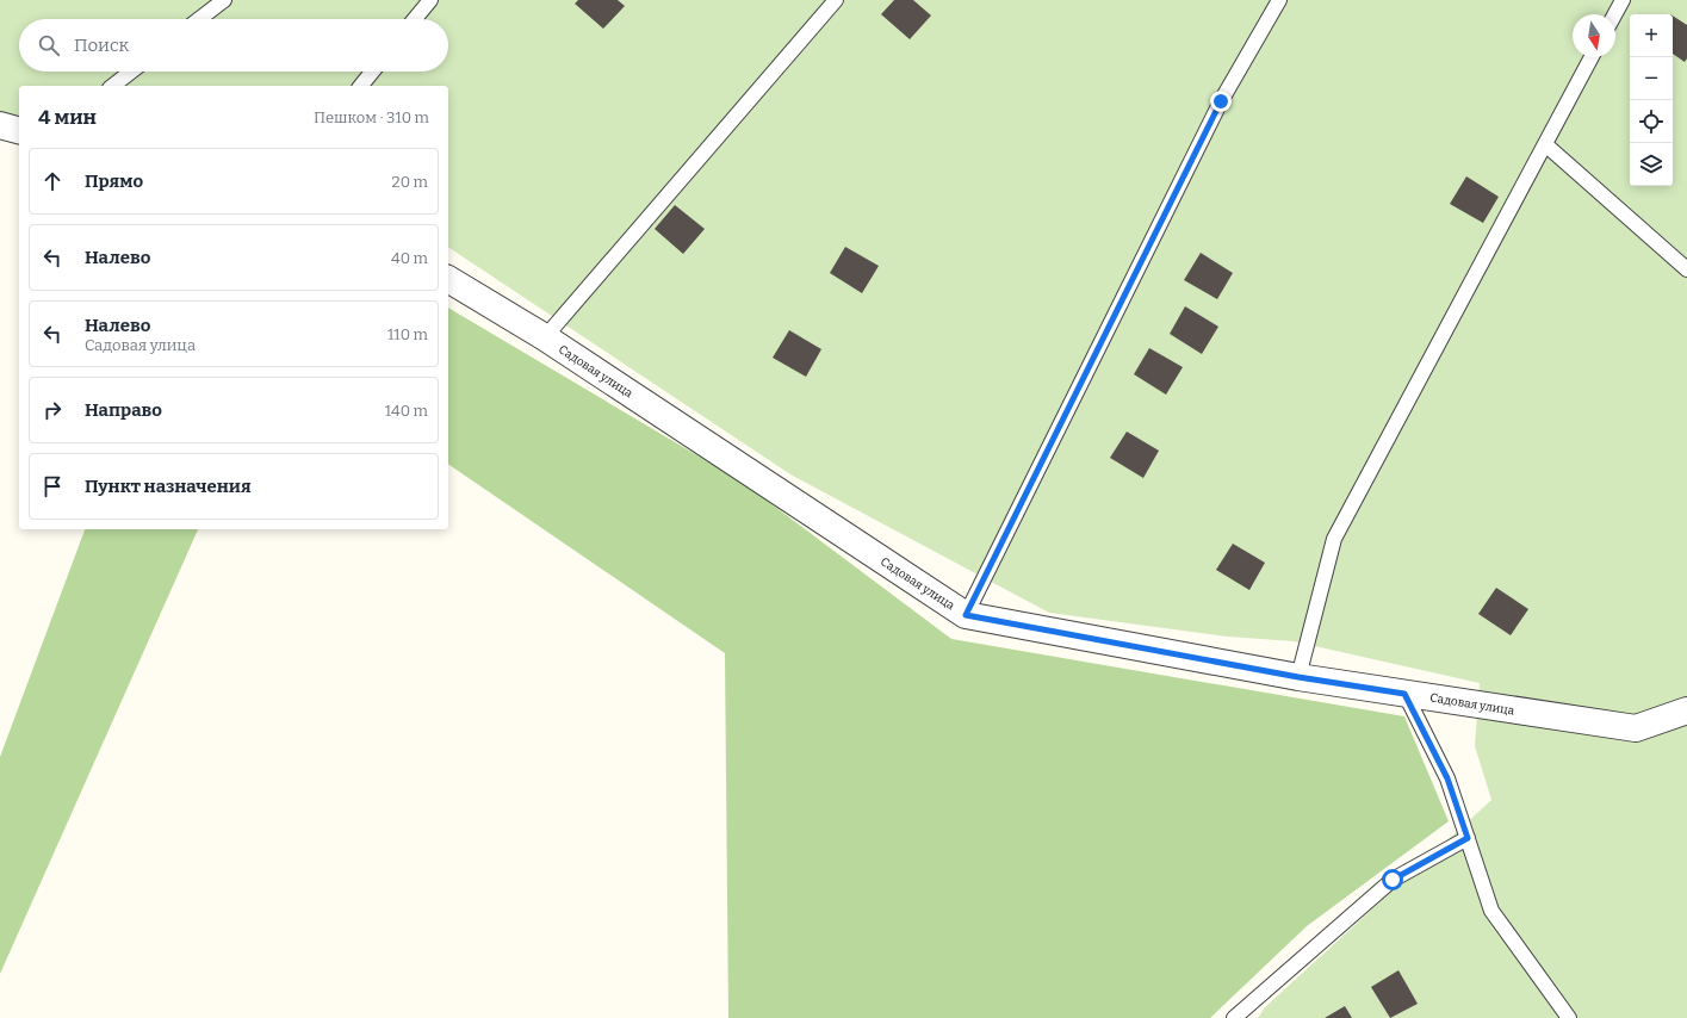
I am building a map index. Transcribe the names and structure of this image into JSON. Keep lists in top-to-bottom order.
{
  "streets": {
    "street": ["Садовая улица"]
  },
  "north": "bottom",
  "page": {
    "map_buttons": ["+", "−"],
    "search": "Поиск",
    "heading": ["4 мин", "Пешком · 310 m"],
    "list": [
      ["Прямо", "20 m"],
      ["Налево", "40 m"],
      ["Налево", "Садовая улица", "110 m"],
      ["Направо", "140 m"],
      "Пункт назначения"
    ]
  }
}
